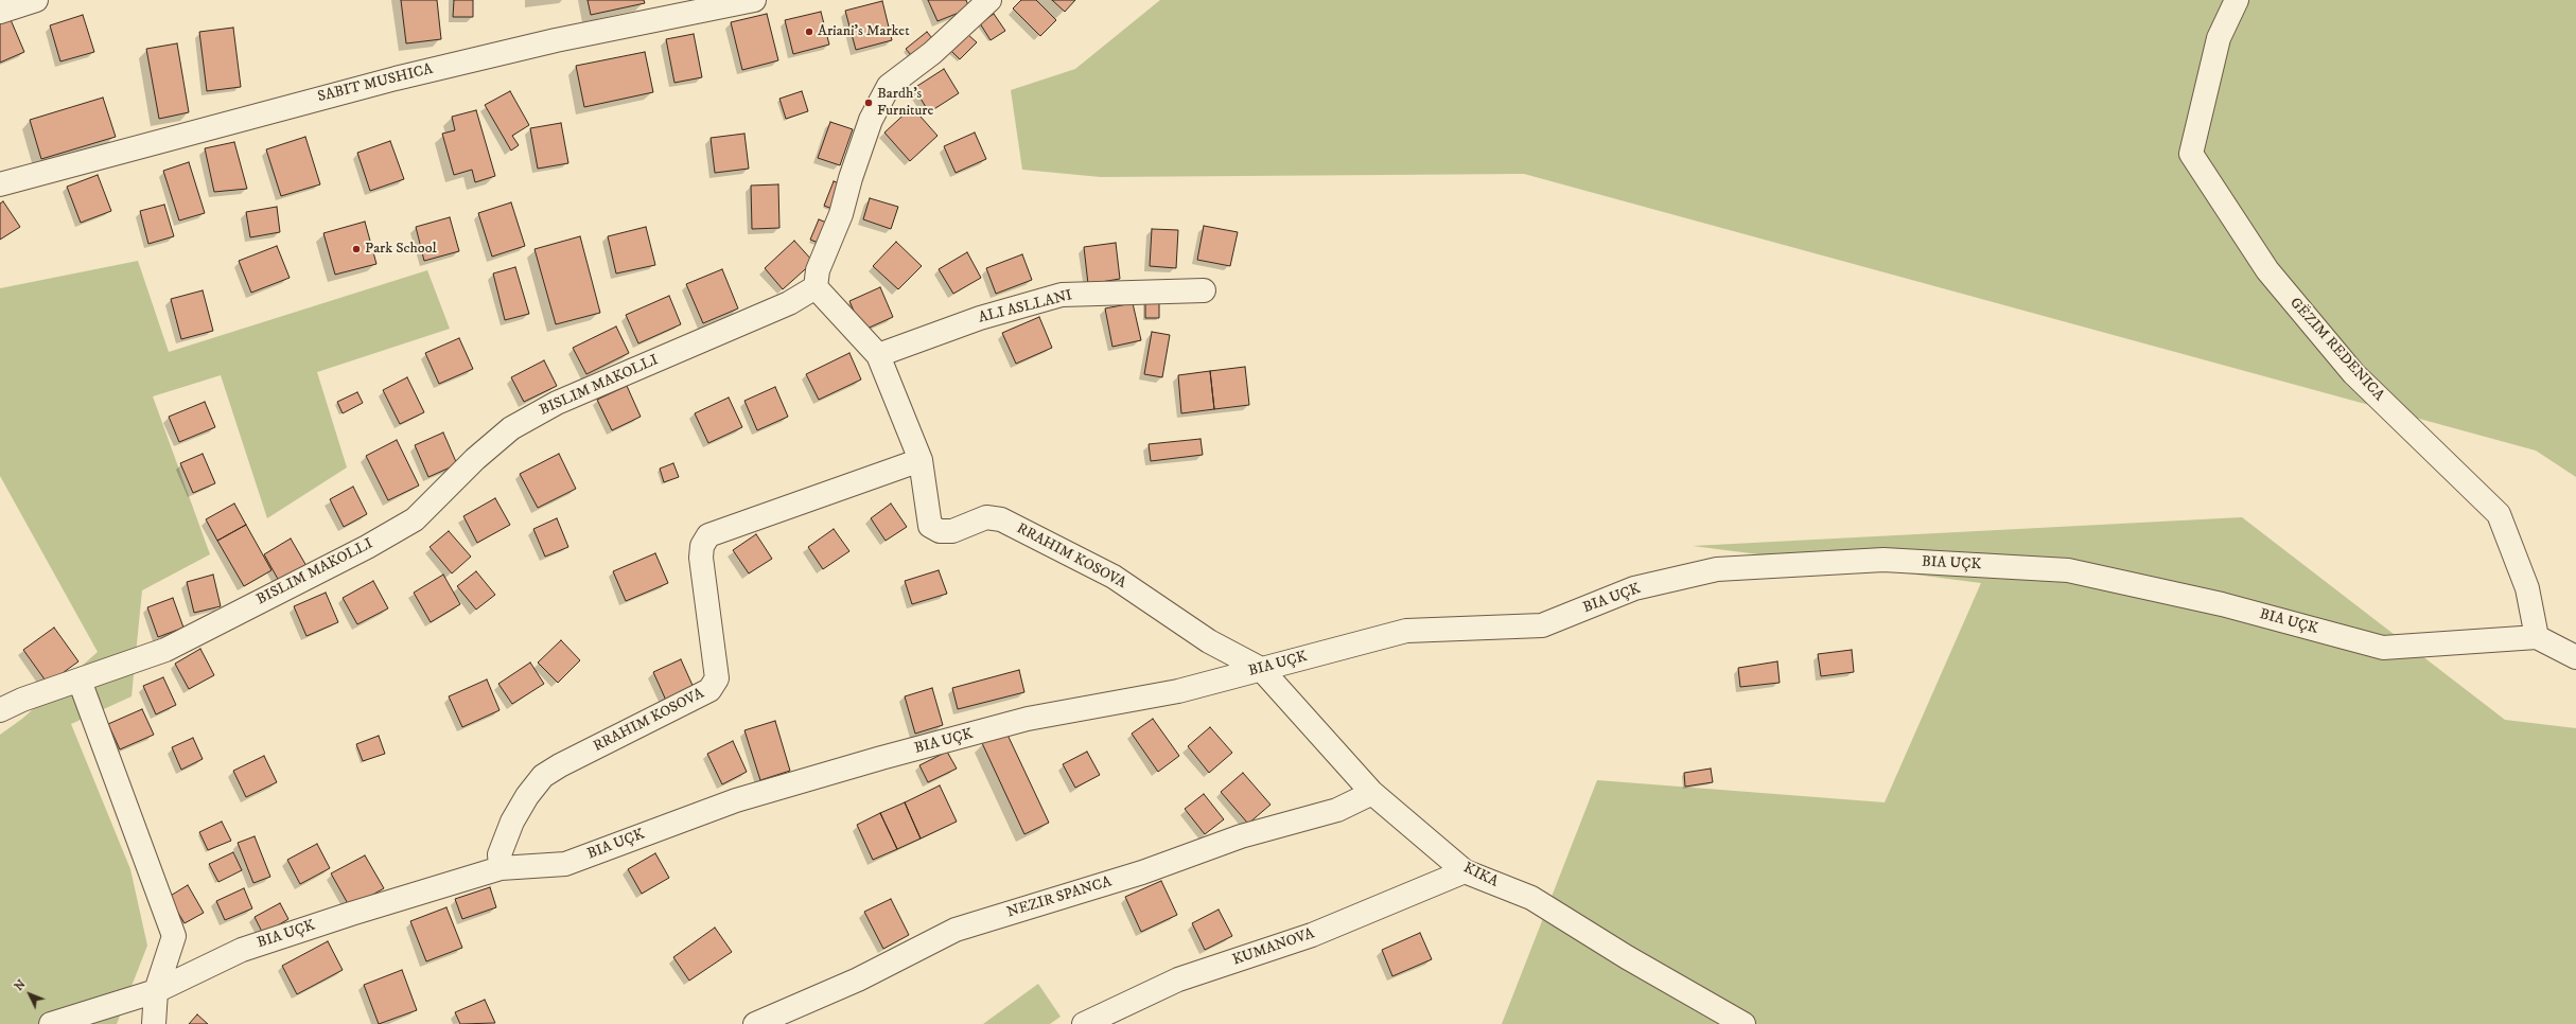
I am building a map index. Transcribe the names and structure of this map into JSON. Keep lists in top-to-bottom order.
{
  "streets": {
    "street": [
      "SABIT MUSHICA",
      "ALI ASLLANI",
      "GËZIM REDENICA",
      "BISLIM MAKOLLI",
      "RRAHIM KOSOVA",
      "BIA UÇK",
      "KIKA",
      "NEZIR SPANCA",
      "KUMANOVA"
    ]
  },
  "crossings": [
    ["ALI ASLLANI", "RRAHIM KOSOVA"],
    ["GËZIM REDENICA", "BIA UÇK"],
    ["BISLIM MAKOLLI", "RRAHIM KOSOVA"],
    ["RRAHIM KOSOVA", "BIA UÇK"],
    ["RRAHIM KOSOVA", "KIKA"],
    ["BIA UÇK", "KIKA"],
    ["KIKA", "NEZIR SPANCA"],
    ["KIKA", "KUMANOVA"]
  ],
  "places": ["Ariani's Market", "Bardh's Furniture", "Park School"],
  "north": "top left"
}
